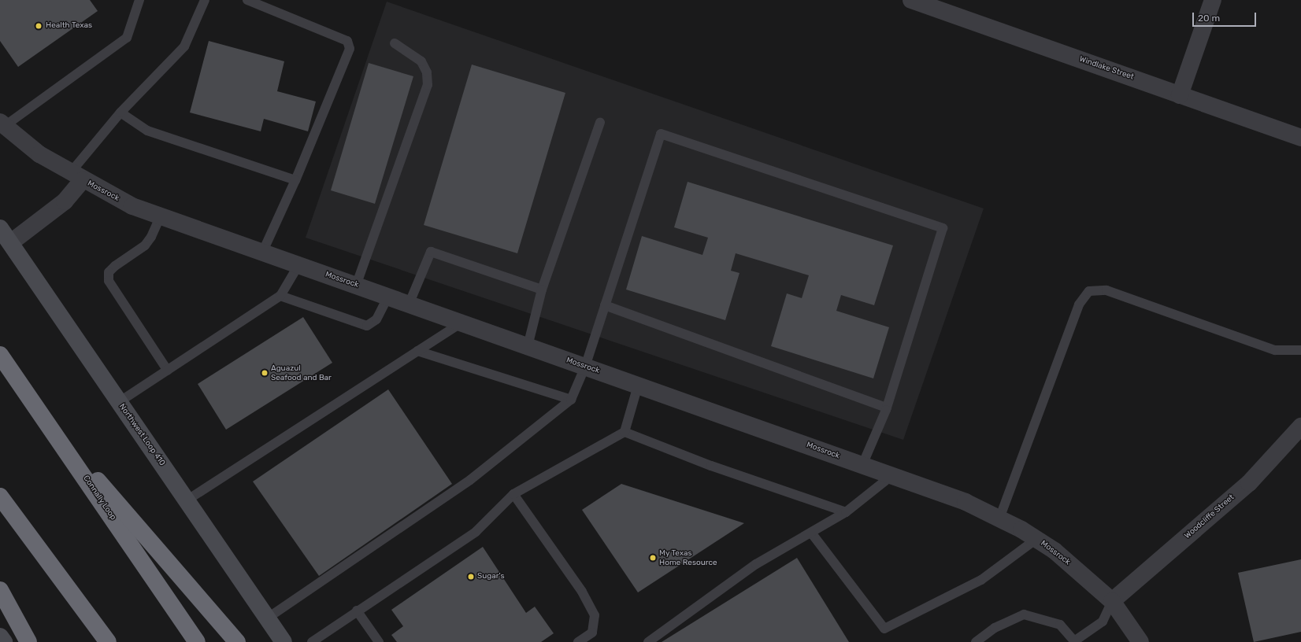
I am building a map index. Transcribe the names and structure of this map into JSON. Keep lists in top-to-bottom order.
{
  "streets": {
    "highway": ["Connally Loop"],
    "main road": ["Northwest Loop 410"],
    "street": ["Windlake Street", "Mossrock", "Woodcliffe Street"]
  },
  "crossings": [
    ["Mossrock", "Woodcliffe Street"]
  ],
  "places": [
    "Health Texas",
    "Aguazul Seafood and Bar",
    "My Texas Home Resource",
    "Sugar's"
  ],
  "scale_bar": "20 m"
}
